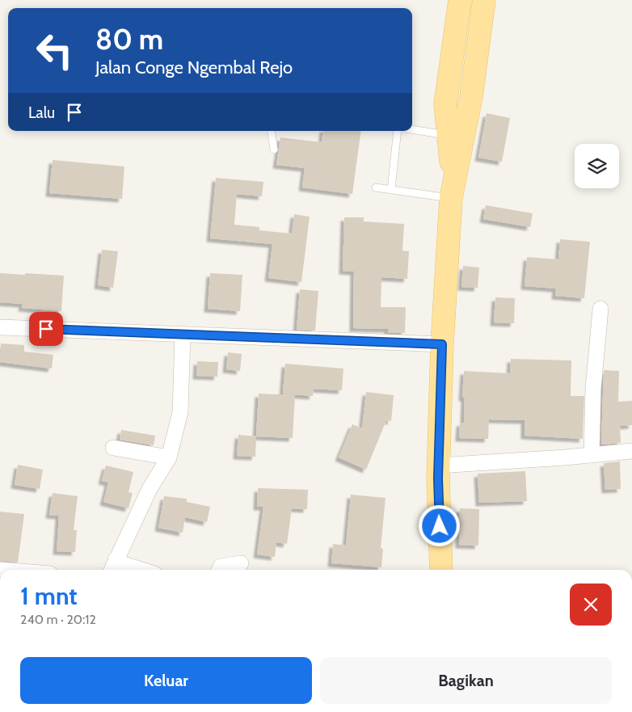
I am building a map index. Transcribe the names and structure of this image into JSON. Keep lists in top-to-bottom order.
{
  "page": {
    "turn": ["80 m", "Jalan Conge Ngembal Rejo"],
    "then": "Lalu",
    "heading": ["1 mnt", "240 m · 20:12"],
    "buttons": ["Keluar", "Bagikan"]
  }
}
